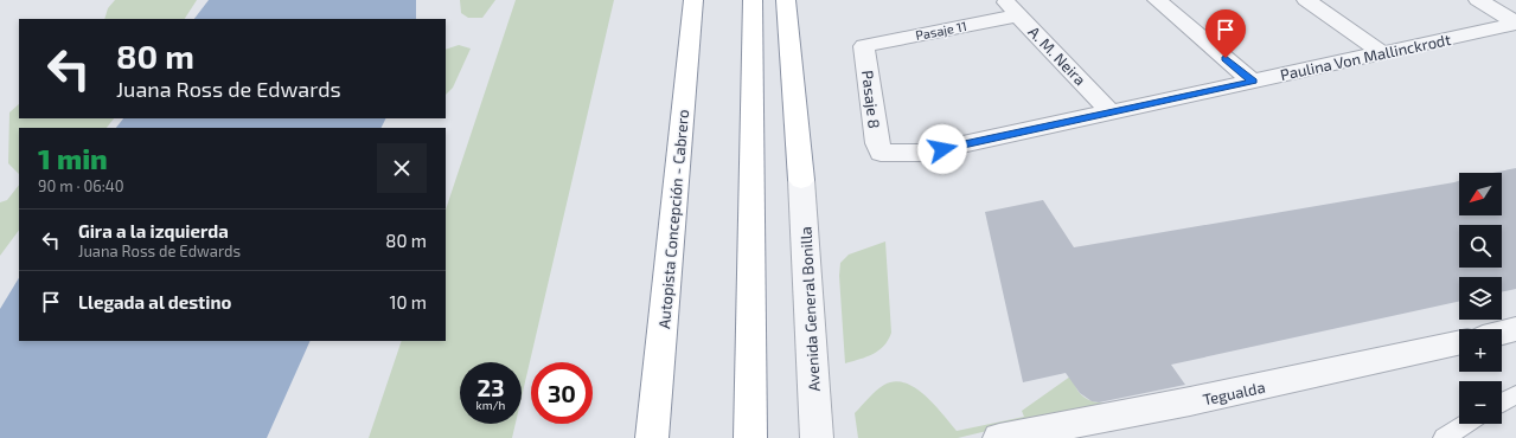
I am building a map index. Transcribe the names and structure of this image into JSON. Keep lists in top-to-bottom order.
{
  "streets": {
    "highway": ["Autopista Concepción - Cabrero"],
    "street": [
      "Pasaje 11",
      "A. M. Neira",
      "Paulina Von Mallinckrodt",
      "Pasaje 8",
      "Avenida General Bonilla",
      "Tegualda"
    ]
  },
  "crossings": [
    ["Pasaje 11", "A. M. Neira"],
    ["Pasaje 11", "Pasaje 8"],
    ["A. M. Neira", "Paulina Von Mallinckrodt"],
    ["Paulina Von Mallinckrodt", "Pasaje 8"]
  ],
  "north": "bottom left",
  "page": {
    "turn": ["80 m", "Juana Ross de Edwards"],
    "heading": ["1 min", "90 m · 06:40"],
    "map_buttons": ["+", "−"],
    "list": [
      {
        "name": "Gira a la izquierda",
        "note": "Juana Ross de Edwards",
        "value": "80 m"
      },
      {
        "name": "Llegada al destino",
        "value": "10 m"
      }
    ],
    "speed": "23 km/h",
    "limit": "30"
  }
}
